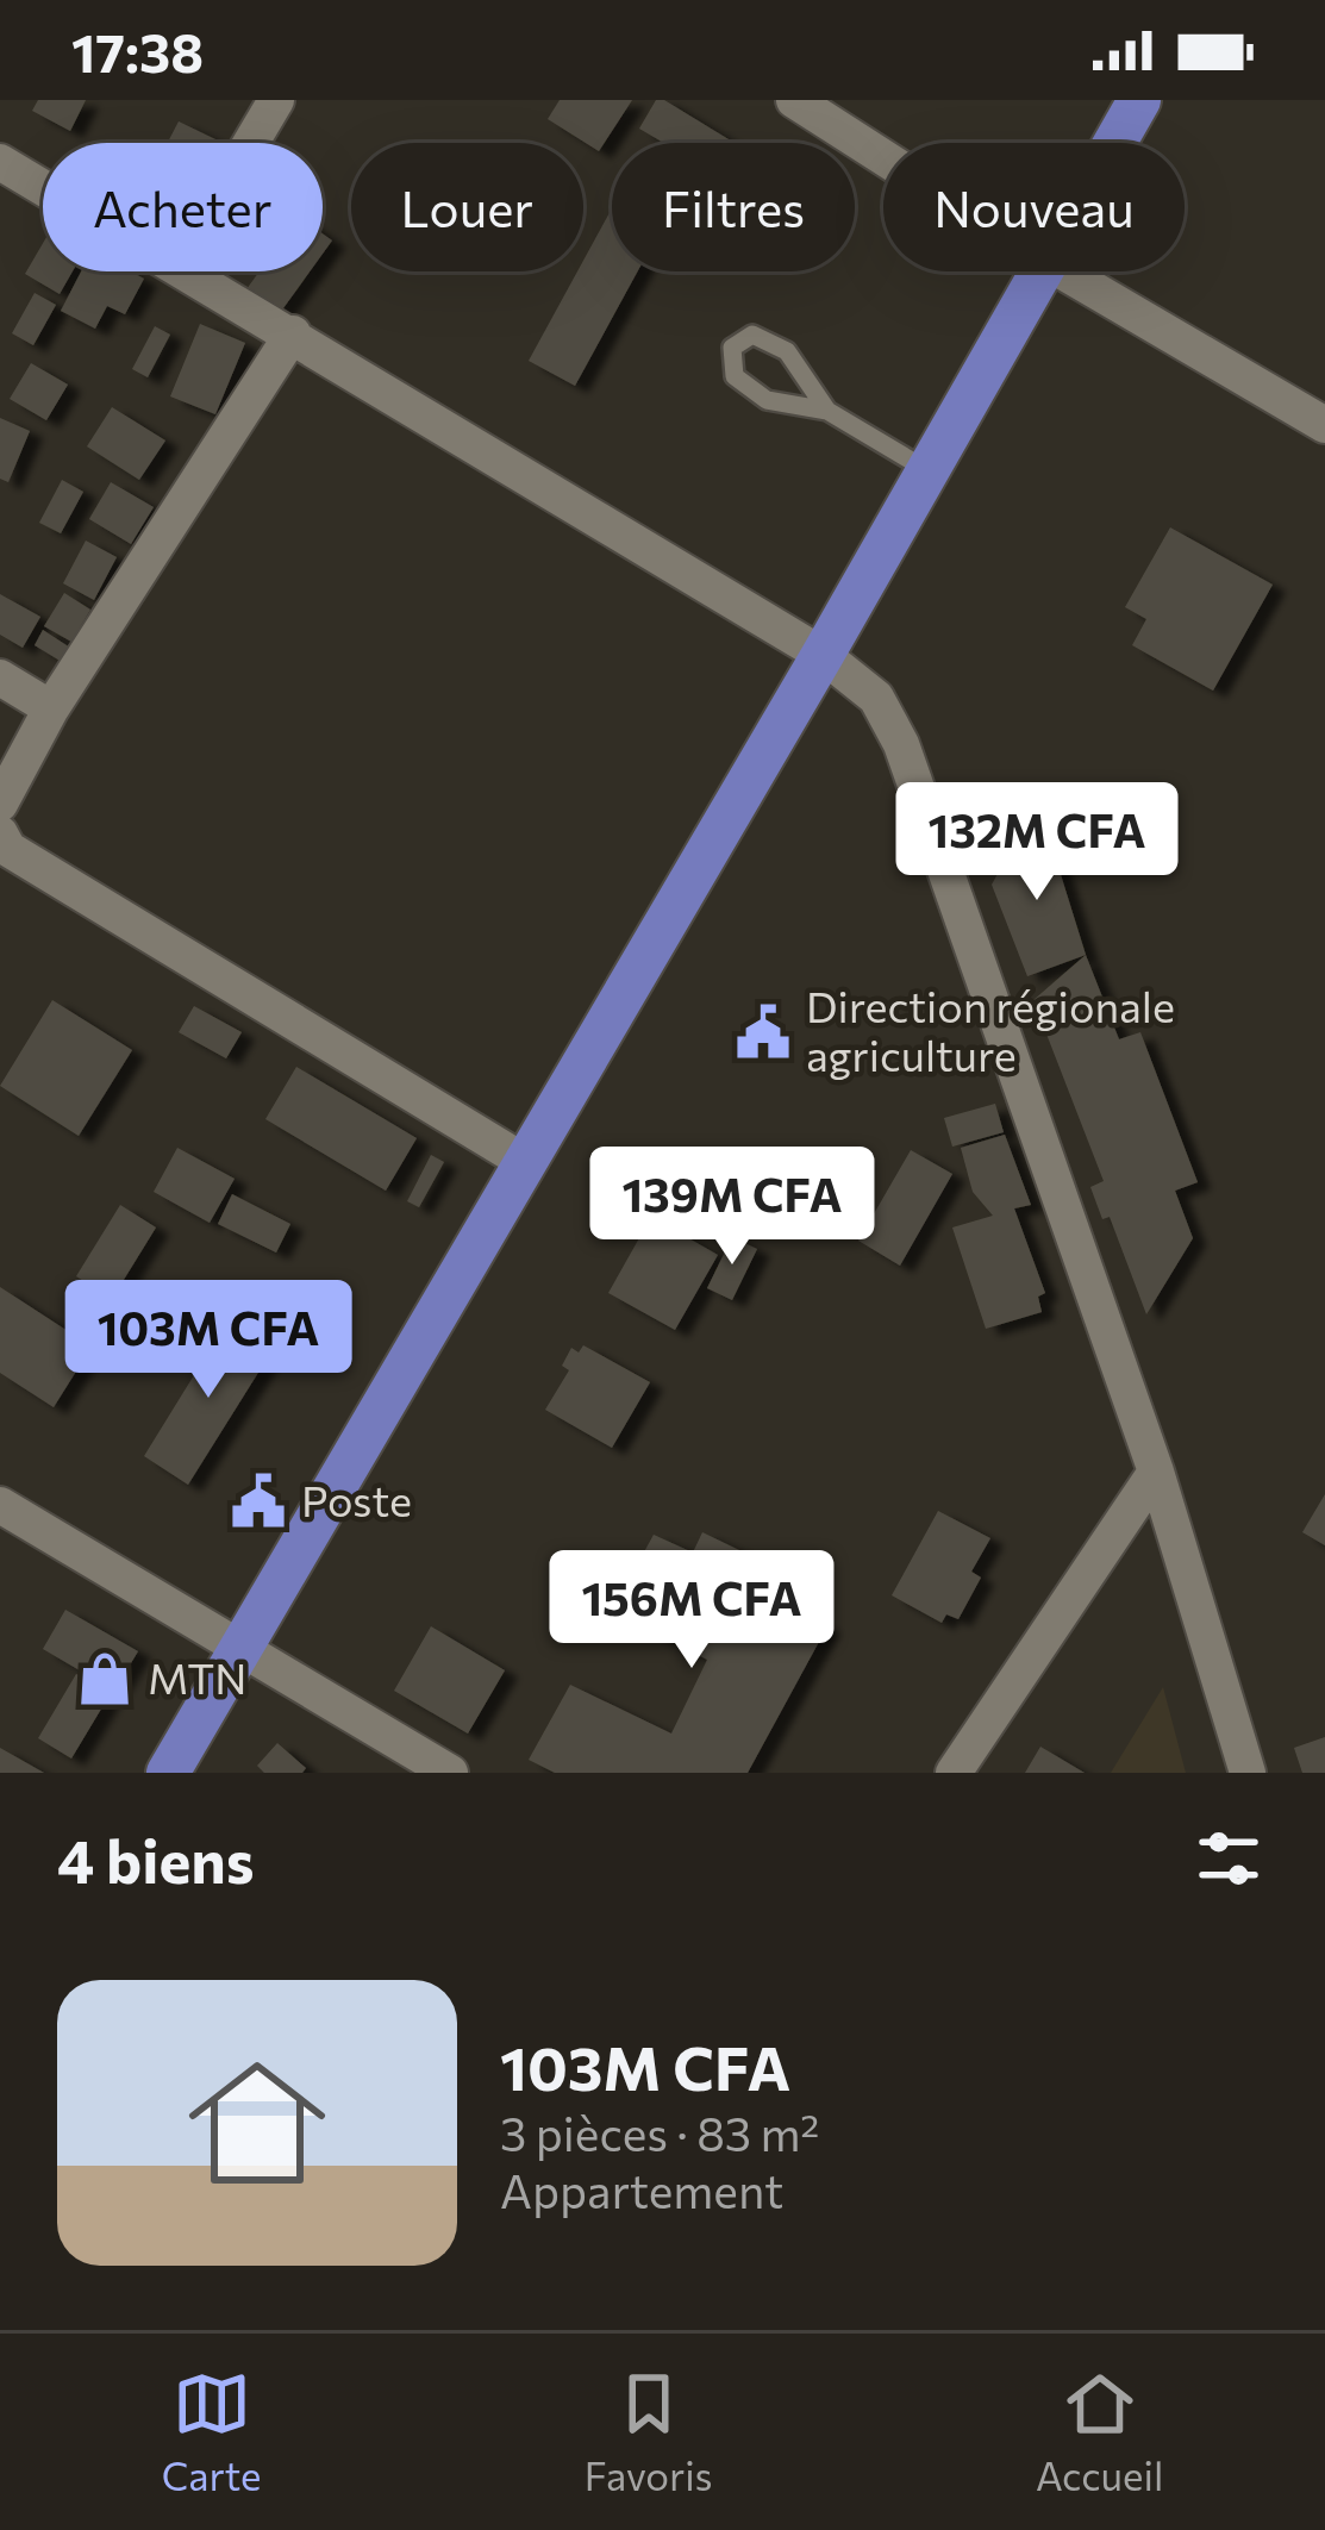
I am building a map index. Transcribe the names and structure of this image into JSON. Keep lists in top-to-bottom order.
{
  "places": {
    "public building": ["Direction régionale agriculture", "Poste"],
    "shop": ["MTN"]
  },
  "page": {
    "status": "17:38",
    "chip": [
      "Acheter",
      "Louer",
      "Filtres",
      "Nouveau"
    ],
    "price": [
      "132M CFA",
      "139M CFA",
      "103M CFA",
      "156M CFA"
    ],
    "heading": "4 biens",
    "list": [
      {
        "name": "103M CFA",
        "note": "3 pièces · 83 m² · Appartement"
      }
    ],
    "tabs": ["Carte", "Favoris", "Accueil"]
  }
}
